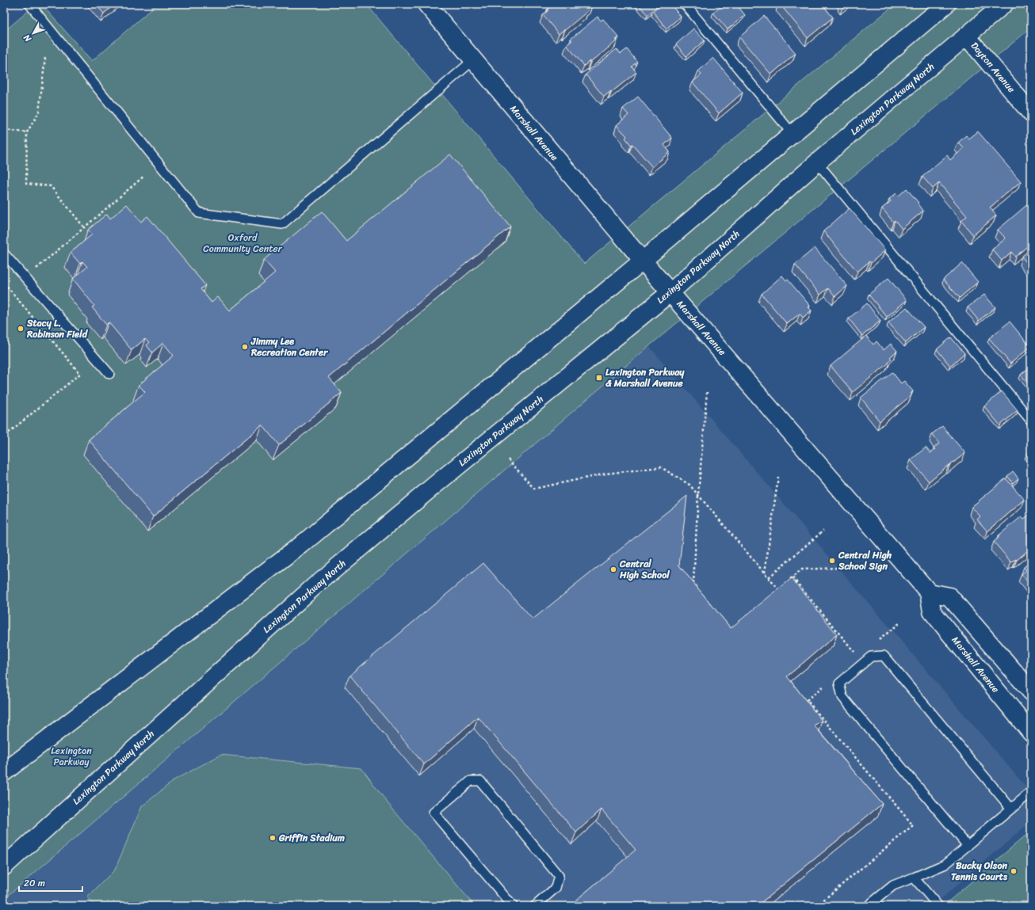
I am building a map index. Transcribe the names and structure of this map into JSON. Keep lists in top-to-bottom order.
{
  "streets": {
    "main road": ["Dayton Avenue", "Lexington Parkway North", "Marshall Avenue"]
  },
  "crossings": [
    ["Dayton Avenue", "Lexington Parkway North"],
    ["Lexington Parkway North", "Marshall Avenue"]
  ],
  "parks": ["Oxford Community Center", "Lexington Parkway"],
  "places": {
    "other": [
      "Stacy L. Robinson Field",
      "Jimmy Lee Recreation Center",
      "Central High School Sign",
      "Central High School",
      "Griffin Stadium",
      "Bucky Olson Tennis Courts"
    ],
    "transit": ["Lexington Parkway & Marshall Avenue"]
  },
  "scale_bar": "20 m",
  "north": "bottom left"
}
